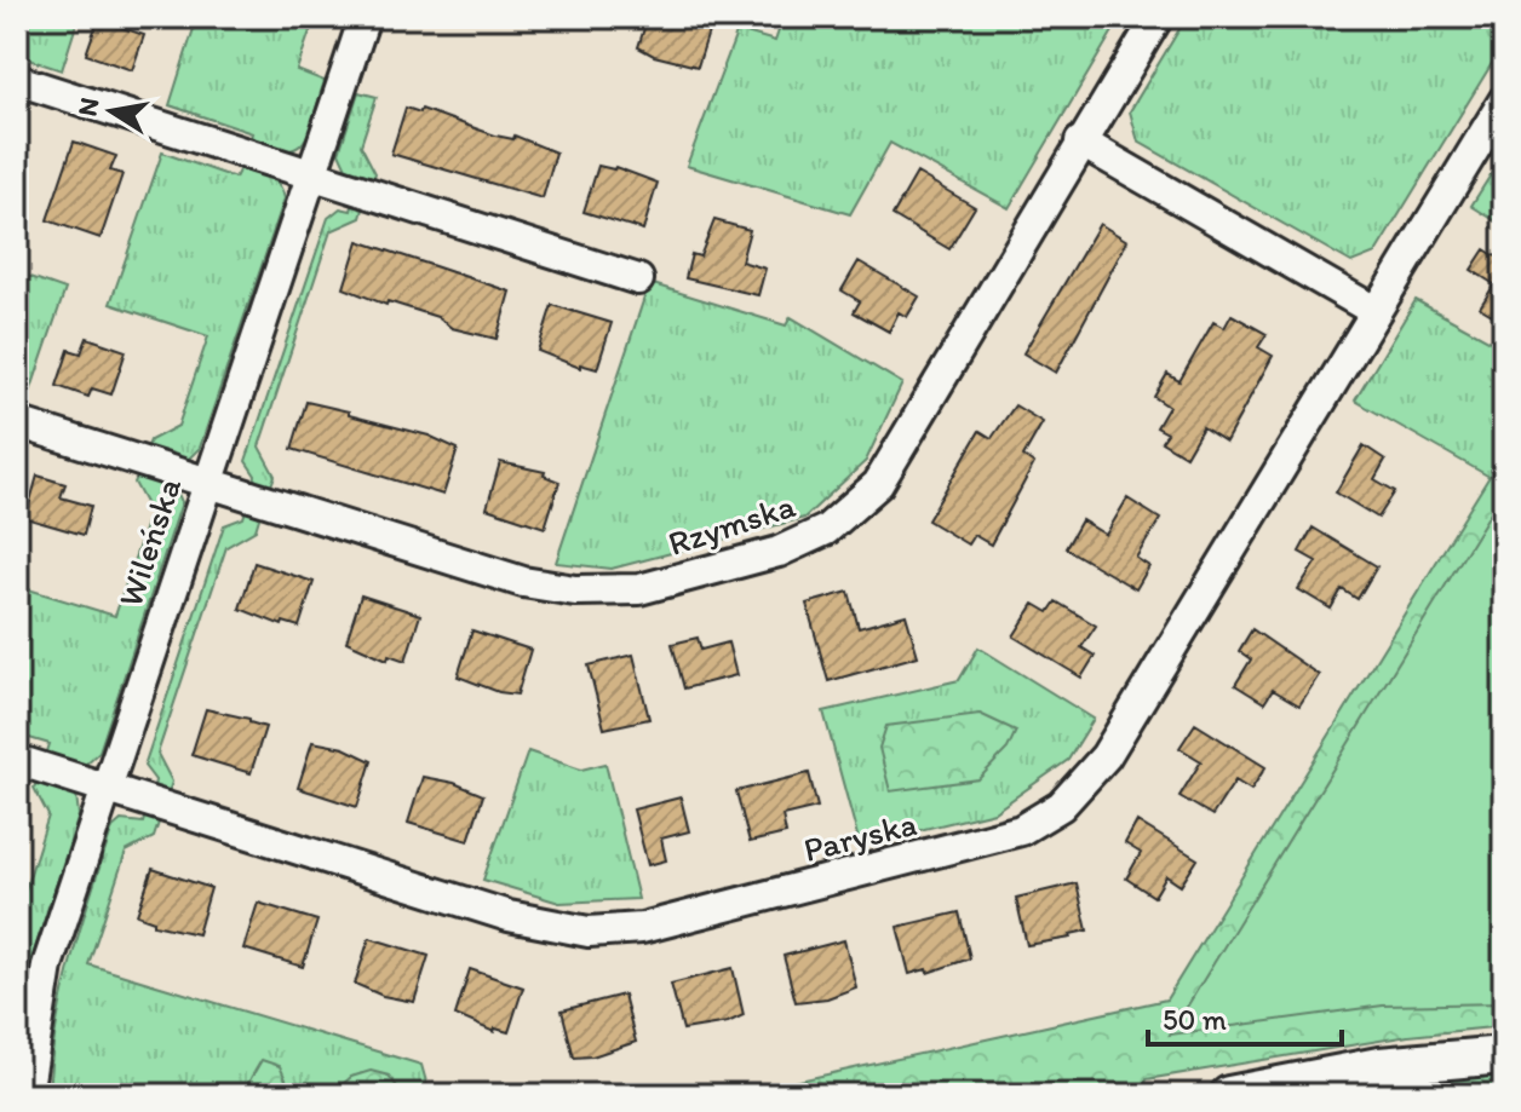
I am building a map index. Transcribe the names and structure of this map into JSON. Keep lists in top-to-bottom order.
{
  "streets": {
    "street": ["Rzymska", "Wileńska", "Paryska"]
  },
  "crossings": [
    ["Rzymska", "Wileńska"],
    ["Wileńska", "Paryska"]
  ],
  "scale_bar": "50 m",
  "north": "left"
}
